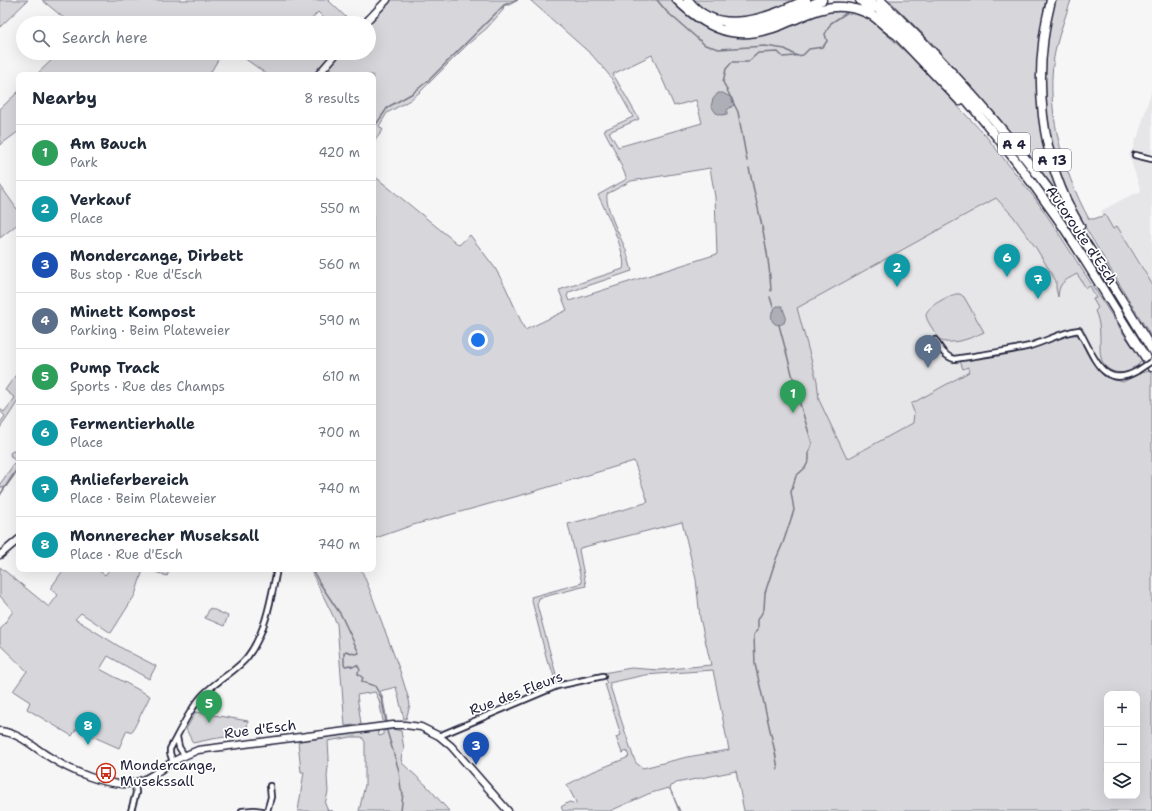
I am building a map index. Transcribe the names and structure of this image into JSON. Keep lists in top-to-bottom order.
{
  "streets": {
    "highway": ["A 4", "A 13", "Autoroute d'Esch"],
    "main road": ["Rue d'Esch"],
    "street": ["Rue des Fleurs"]
  },
  "crossings": [
    ["A 4", "Autoroute d'Esch"],
    ["A 13", "Autoroute d'Esch"],
    ["Rue des Fleurs", "Rue d'Esch"]
  ],
  "places": {
    "bus stop": ["Mondercange, Musekssall"]
  },
  "page": {
    "search": "Search here",
    "heading": ["Nearby", "8 results"],
    "list": [
      {
        "mark": "1",
        "name": "Am Bauch",
        "note": "Park",
        "value": "420 m"
      },
      {
        "mark": "2",
        "name": "Verkauf",
        "note": "Place",
        "value": "550 m"
      },
      {
        "mark": "3",
        "name": "Mondercange, Dirbett",
        "note": "Bus stop · Rue d'Esch",
        "value": "560 m"
      },
      {
        "mark": "4",
        "name": "Minett Kompost",
        "note": "Parking · Beim Plateweier",
        "value": "590 m"
      },
      {
        "mark": "5",
        "name": "Pump Track",
        "note": "Sports · Rue des Champs",
        "value": "610 m"
      },
      {
        "mark": "6",
        "name": "Fermentierhalle",
        "note": "Place",
        "value": "700 m"
      },
      {
        "mark": "7",
        "name": "Anlieferbereich",
        "note": "Place · Beim Plateweier",
        "value": "740 m"
      },
      {
        "mark": "8",
        "name": "Monnerecher Museksall",
        "note": "Place · Rue d'Esch",
        "value": "740 m"
      }
    ],
    "pins": [
      "6",
      "2",
      "7",
      "4",
      "1",
      "5",
      "8",
      "3"
    ],
    "map_buttons": ["+", "−"]
  }
}
